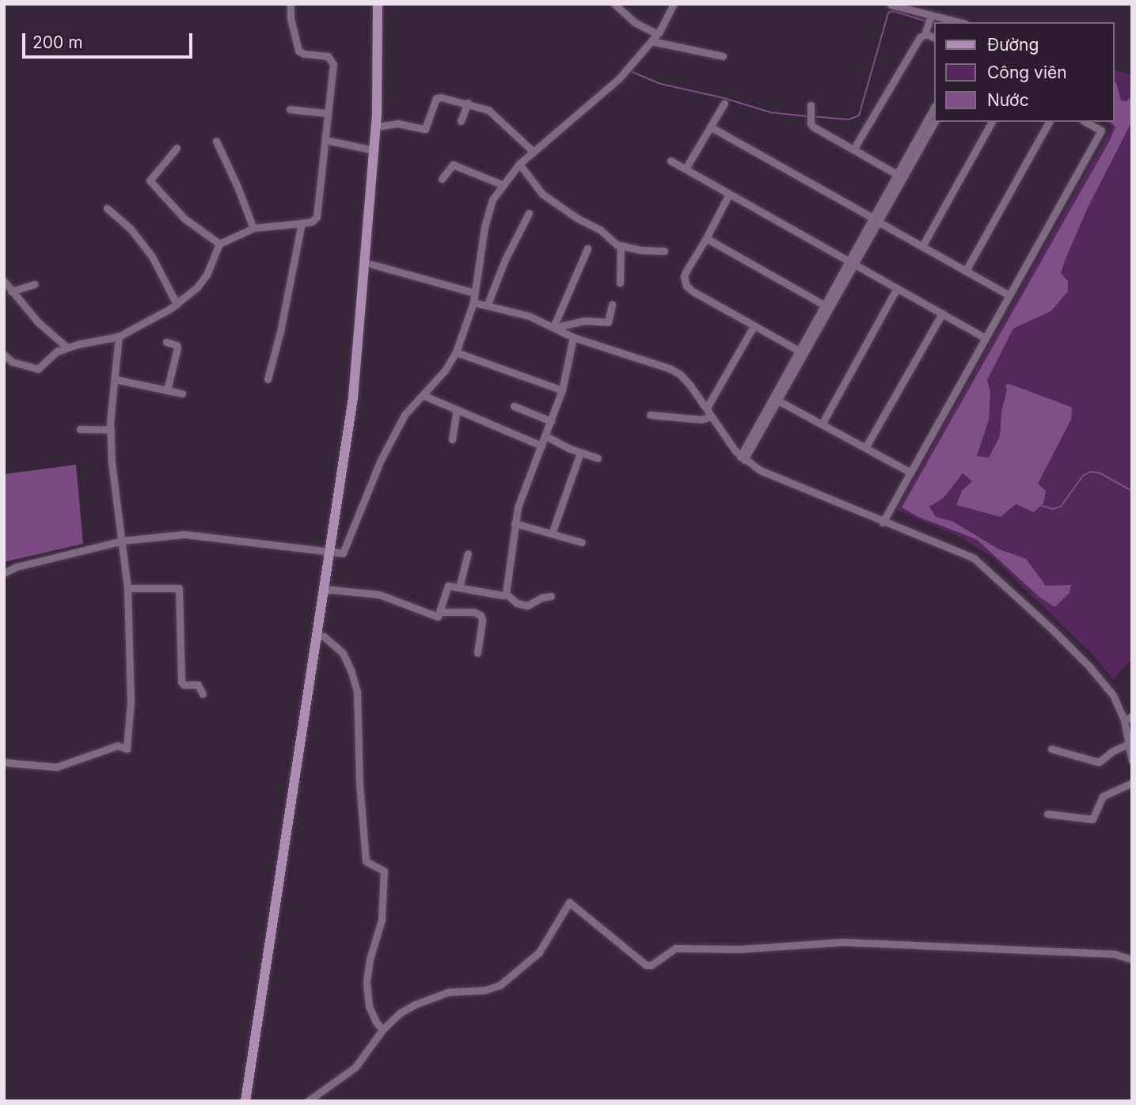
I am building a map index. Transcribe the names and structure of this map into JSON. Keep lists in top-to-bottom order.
{
  "legend": ["Đường", "Công viên", "Nước"],
  "scale_bar": "200 m"
}
